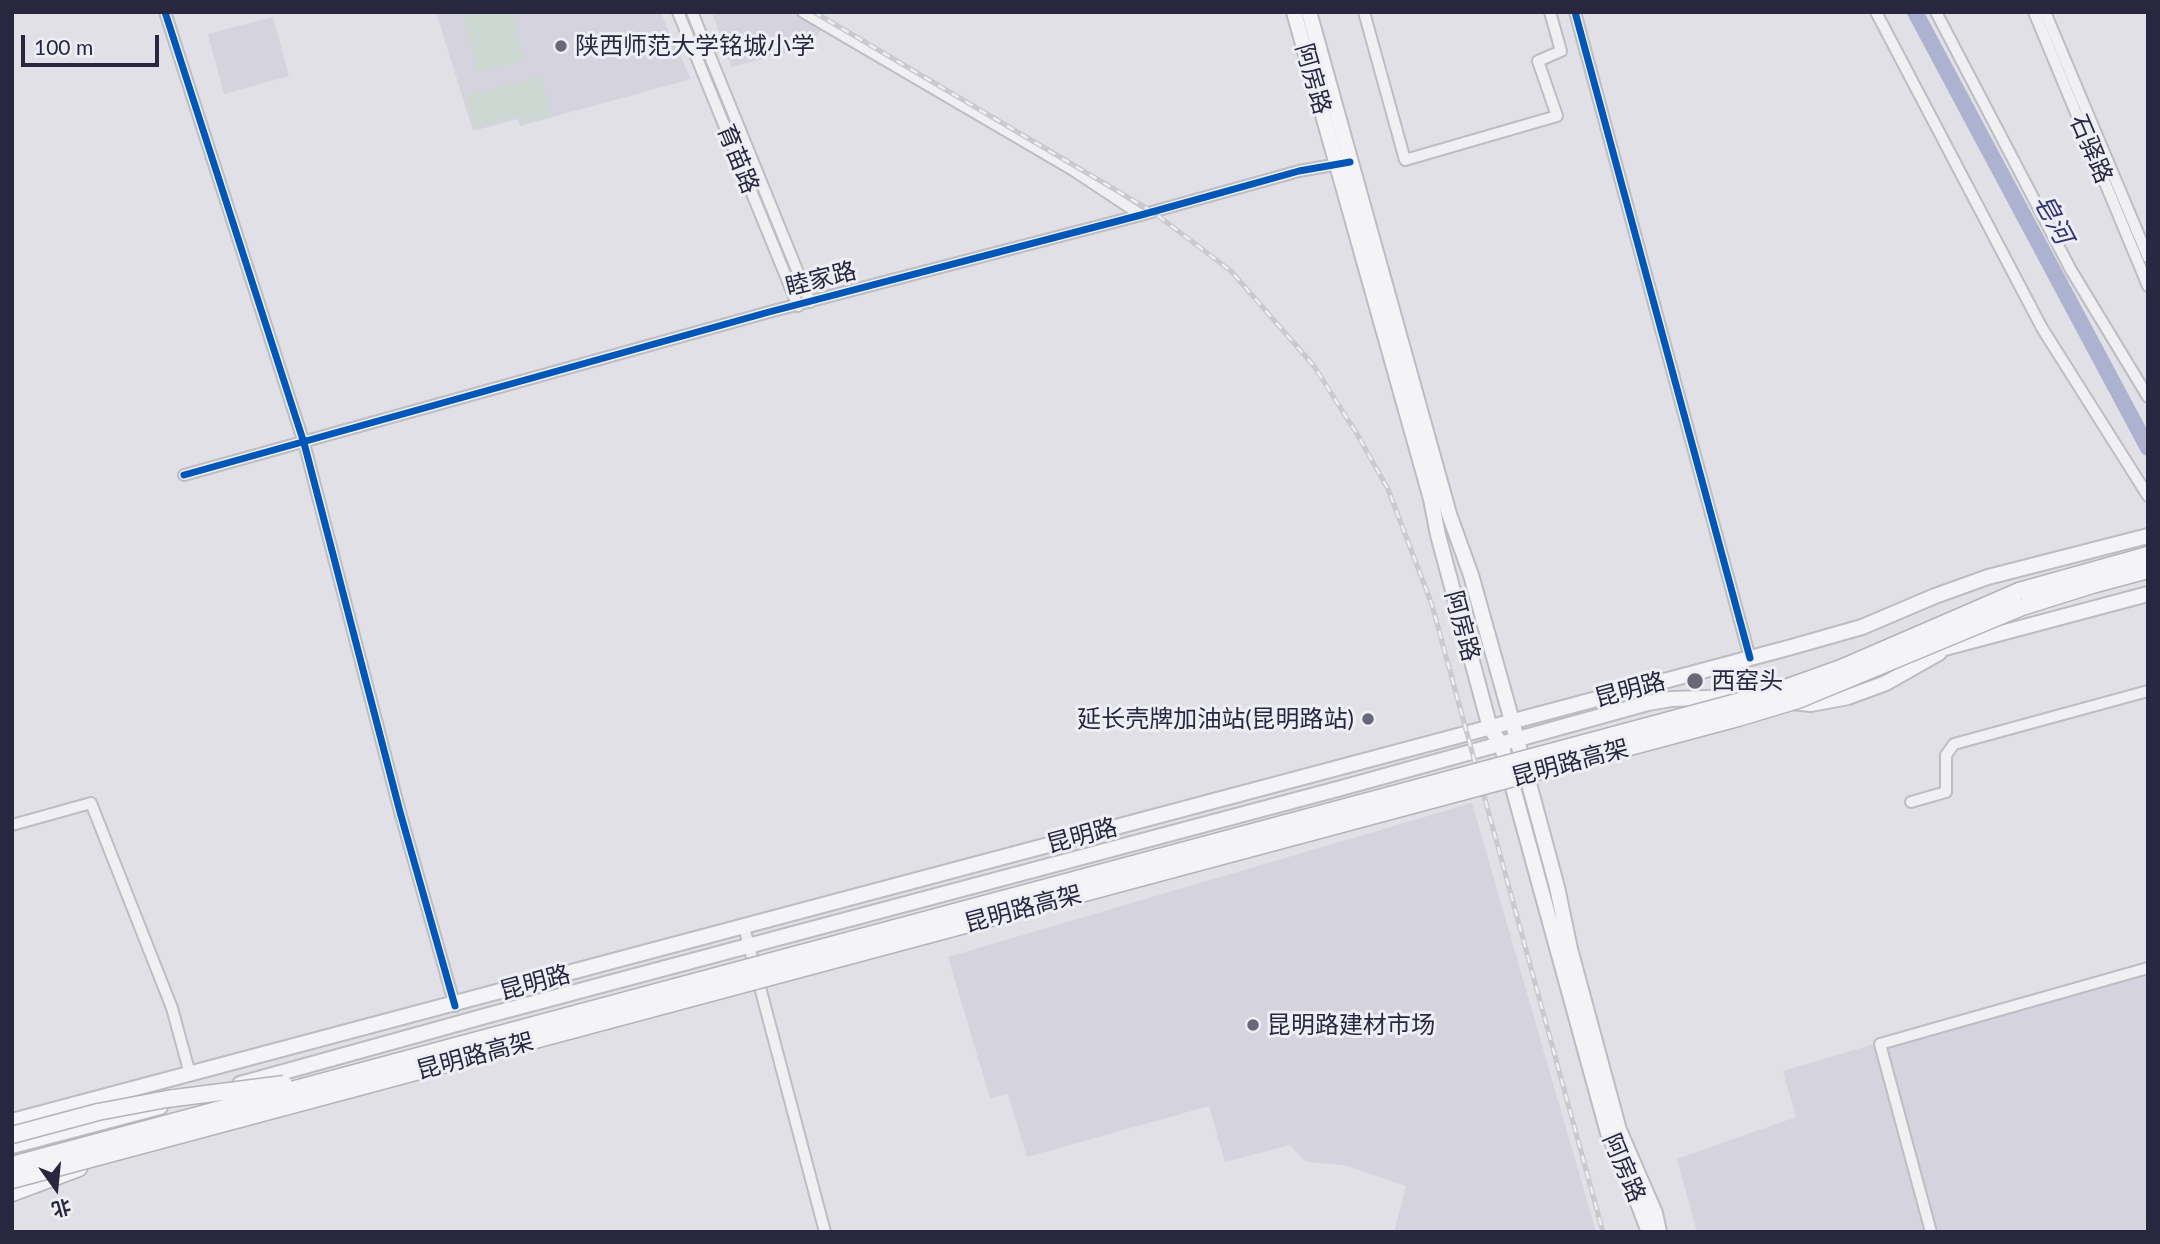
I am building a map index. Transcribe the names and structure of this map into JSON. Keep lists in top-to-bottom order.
{
  "streets": {
    "highway": ["昆明路高架"],
    "main road": ["阿房路", "昆明路"],
    "street": ["石驿路", "育苗路", "睦家路"]
  },
  "crossings": [
    ["阿房路", "睦家路"],
    ["阿房路", "昆明路"],
    ["育苗路", "睦家路"]
  ],
  "water": ["皂河"],
  "places": [
    "陕西师范大学铭城小学",
    "西窑头",
    "延长壳牌加油站(昆明路站)",
    "昆明路建材市场"
  ],
  "scale_bar": "100 m",
  "north": "bottom"
}
